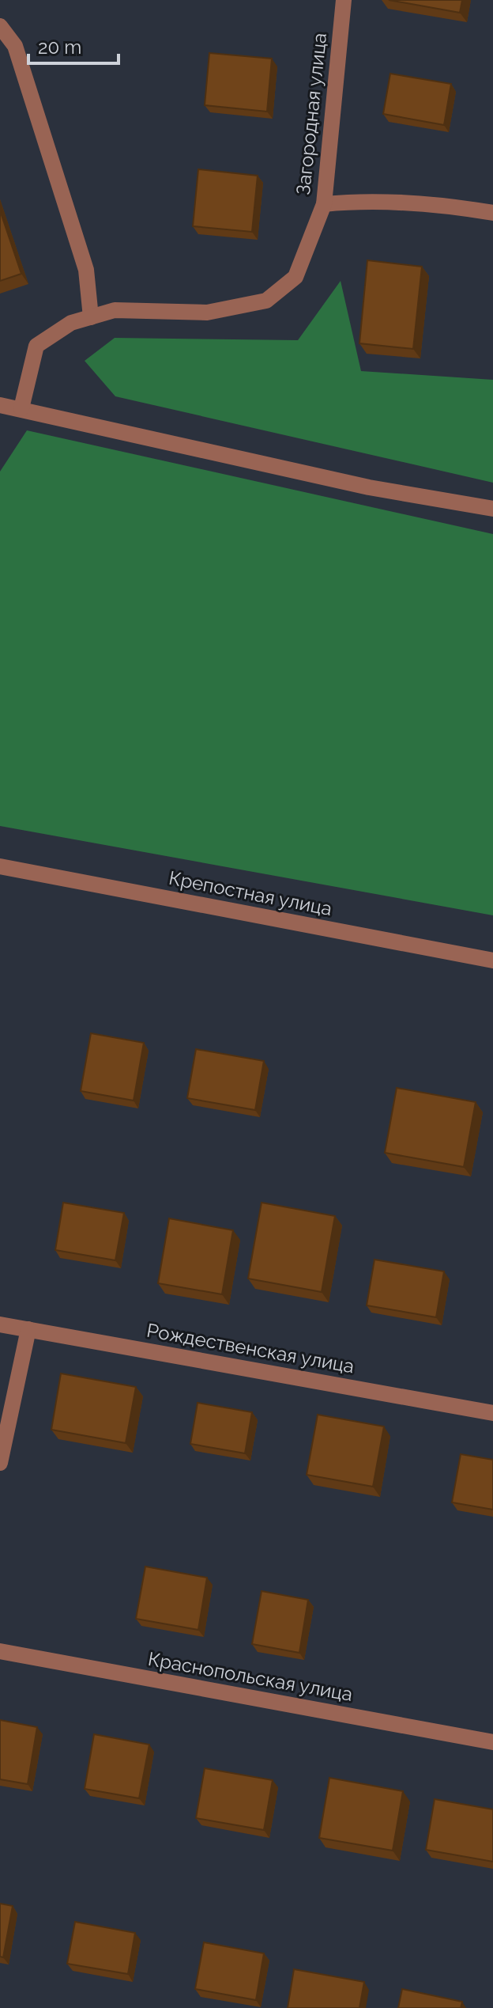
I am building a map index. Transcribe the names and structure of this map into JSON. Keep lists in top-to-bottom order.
{
  "streets": {
    "street": [
      "Загородная улица",
      "Крепостная улица",
      "Рождественская улица",
      "Краснопольская улица"
    ]
  },
  "scale_bar": "20 m"
}
